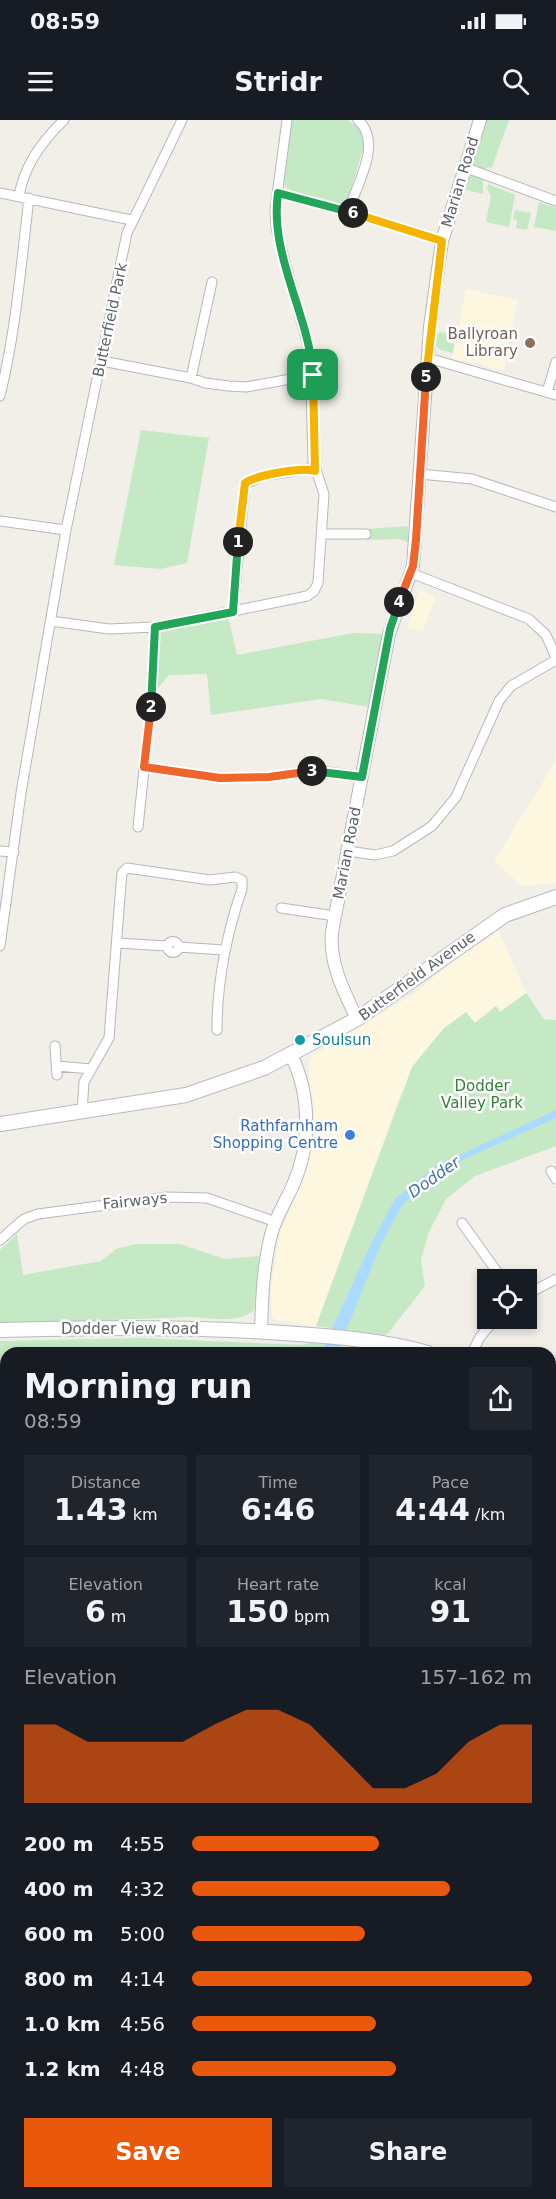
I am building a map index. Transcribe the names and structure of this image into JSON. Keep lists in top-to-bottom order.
{
  "streets": {
    "main road": ["Butterfield Avenue", "Dodder View Road"],
    "street": ["Marian Road", "Butterfield Park", "Fairways"]
  },
  "crossings": [
    ["Marian Road", "Butterfield Avenue"]
  ],
  "water": ["Dodder"],
  "parks": ["Dodder Valley Park"],
  "places": ["Ballyroan Library", "Soulsun", "Rathfarnham Shopping Centre"],
  "page": {
    "status": "08:59",
    "header": "Stridr",
    "pins": [
      "6",
      "5",
      "1",
      "4",
      "2",
      "3"
    ],
    "heading": ["Morning run", "08:59"],
    "stats": [
      ["Distance", "1.43 km"],
      ["Time", "6:46"],
      ["Pace", "4:44 /km"],
      ["Elevation", "6 m"],
      ["Heart rate", "150 bpm"],
      ["kcal", "91"]
    ],
    "chart": ["Elevation", "157–162 m"],
    "list": [
      {
        "name": "200 m",
        "note": "4:55"
      },
      {
        "name": "400 m",
        "note": "4:32"
      },
      {
        "name": "600 m",
        "note": "5:00"
      },
      {
        "name": "800 m",
        "note": "4:14"
      },
      {
        "name": "1.0 km",
        "note": "4:56"
      },
      {
        "name": "1.2 km",
        "note": "4:48"
      }
    ],
    "buttons": ["Save", "Share"]
  }
}
